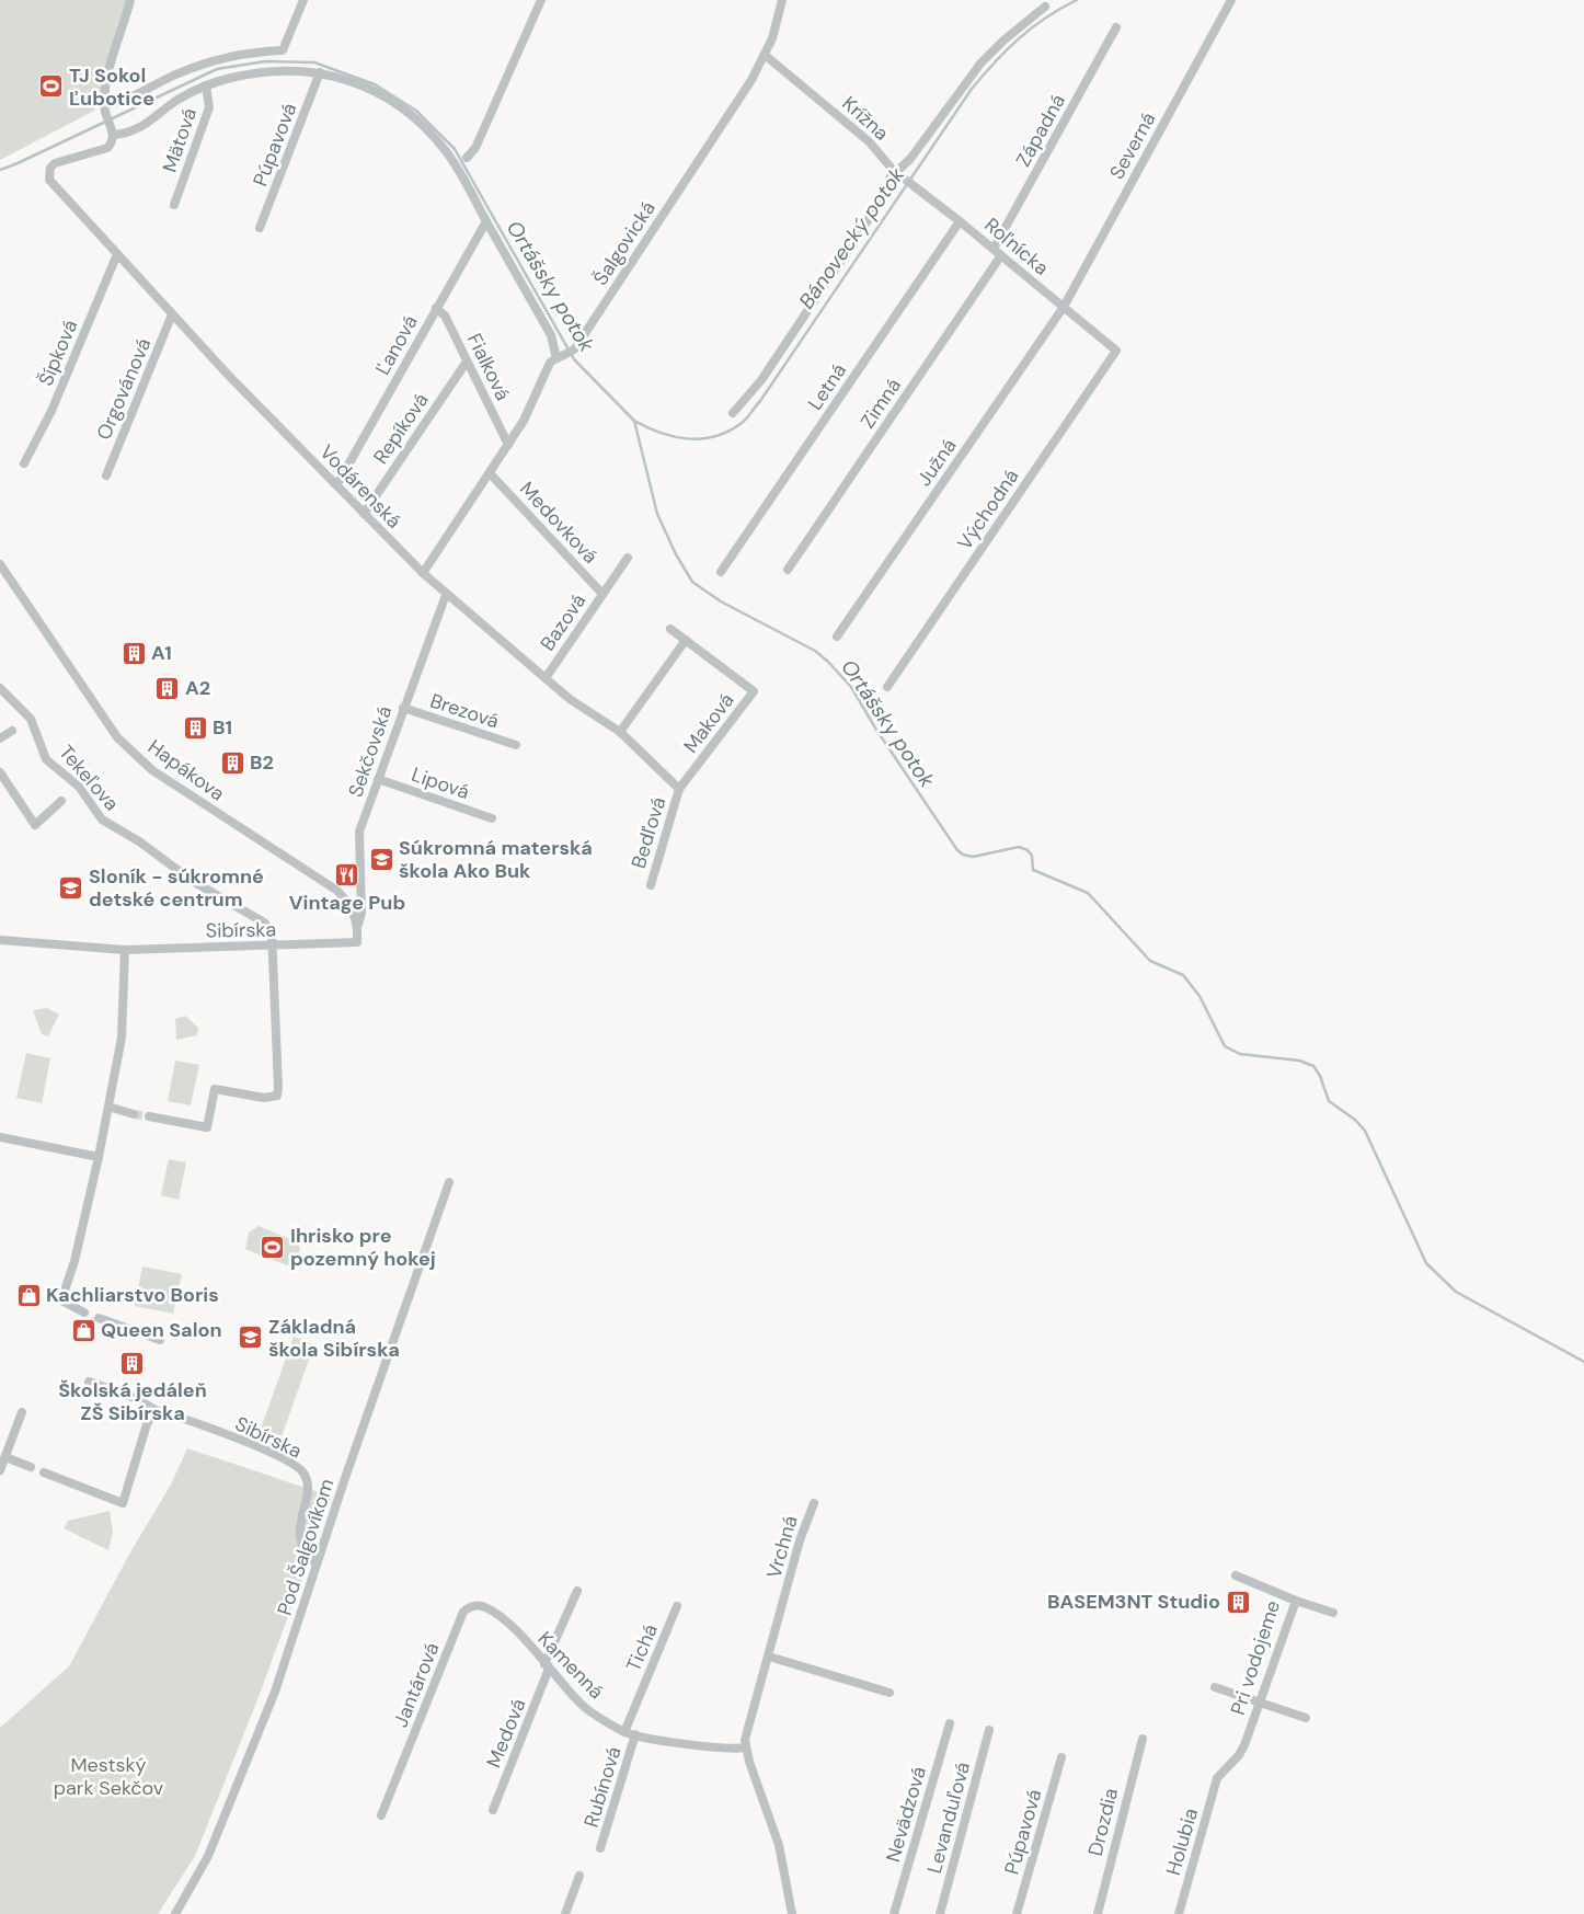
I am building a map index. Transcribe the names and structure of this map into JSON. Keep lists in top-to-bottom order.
{
  "streets": {
    "street": [
      "Krížna",
      "Západná",
      "Mätová",
      "Púpavová",
      "Severná",
      "Šalgovická",
      "Roľnícka",
      "Ľanová",
      "Šípková",
      "Fialková",
      "Letná",
      "Orgovánová",
      "Zimná",
      "Repíková",
      "Južná",
      "Vodárenská",
      "Východná",
      "Medovková",
      "Bazová",
      "Brezová",
      "Maková",
      "Sekčovská",
      "Hapákova",
      "Tekeľova",
      "Lipová",
      "Bedľová",
      "Sibírska",
      "Pod Šalgovíkom",
      "Vrchná",
      "Tichá",
      "Pri vodojeme",
      "Kamenná",
      "Jantárová",
      "Medová",
      "Rubínová",
      "Nevädzová",
      "Levanduľová",
      "Drozdia",
      "Holubia"
    ]
  },
  "crossings": [
    ["Krížna", "Šalgovická"],
    ["Krížna", "Roľnícka"],
    ["Západná", "Roľnícka"],
    ["Severná", "Roľnícka"],
    ["Severná", "Južná"],
    ["Roľnícka", "Letná"],
    ["Roľnícka", "Zimná"],
    ["Roľnícka", "Južná"],
    ["Roľnícka", "Východná"],
    ["Ľanová", "Fialková"],
    ["Ľanová", "Vodárenská"],
    ["Šípková", "Vodárenská"],
    ["Fialková", "Repíková"],
    ["Orgovánová", "Vodárenská"],
    ["Repíková", "Vodárenská"],
    ["Vodárenská", "Bazová"],
    ["Vodárenská", "Maková"],
    ["Vodárenská", "Sekčovská"],
    ["Vodárenská", "Bedľová"],
    ["Medovková", "Bazová"],
    ["Brezová", "Sekčovská"],
    ["Maková", "Bedľová"],
    ["Sekčovská", "Hapákova"],
    ["Sekčovská", "Lipová"],
    ["Hapákova", "Sibírska"],
    ["Tekeľova", "Sibírska"],
    ["Sibírska", "Pod Šalgovíkom"],
    ["Tichá", "Kamenná"],
    ["Pri vodojeme", "Holubia"],
    ["Kamenná", "Jantárová"],
    ["Kamenná", "Medová"],
    ["Kamenná", "Rubínová"]
  ],
  "water": ["Bánovecký potok", "Ortášsky potok"],
  "parks": ["Mestský park Sekčov"],
  "places": {
    "sports": ["TJ Sokol Ľubotice", "Ihrisko pre pozemný hokej"],
    "building": [
      "A1",
      "A2",
      "B1",
      "B2",
      "Školská jedáleň ZŠ Sibírska",
      "BASEM3NT Studio"
    ],
    "school or university": ["Súkromná materská škola Ako Buk", "Sloník - súkromné detské centrum", "Základná škola Sibírska"],
    "restaurant": ["Vintage Pub"],
    "shop": ["Kachliarstvo Boris", "Queen Salon"]
  }
}
